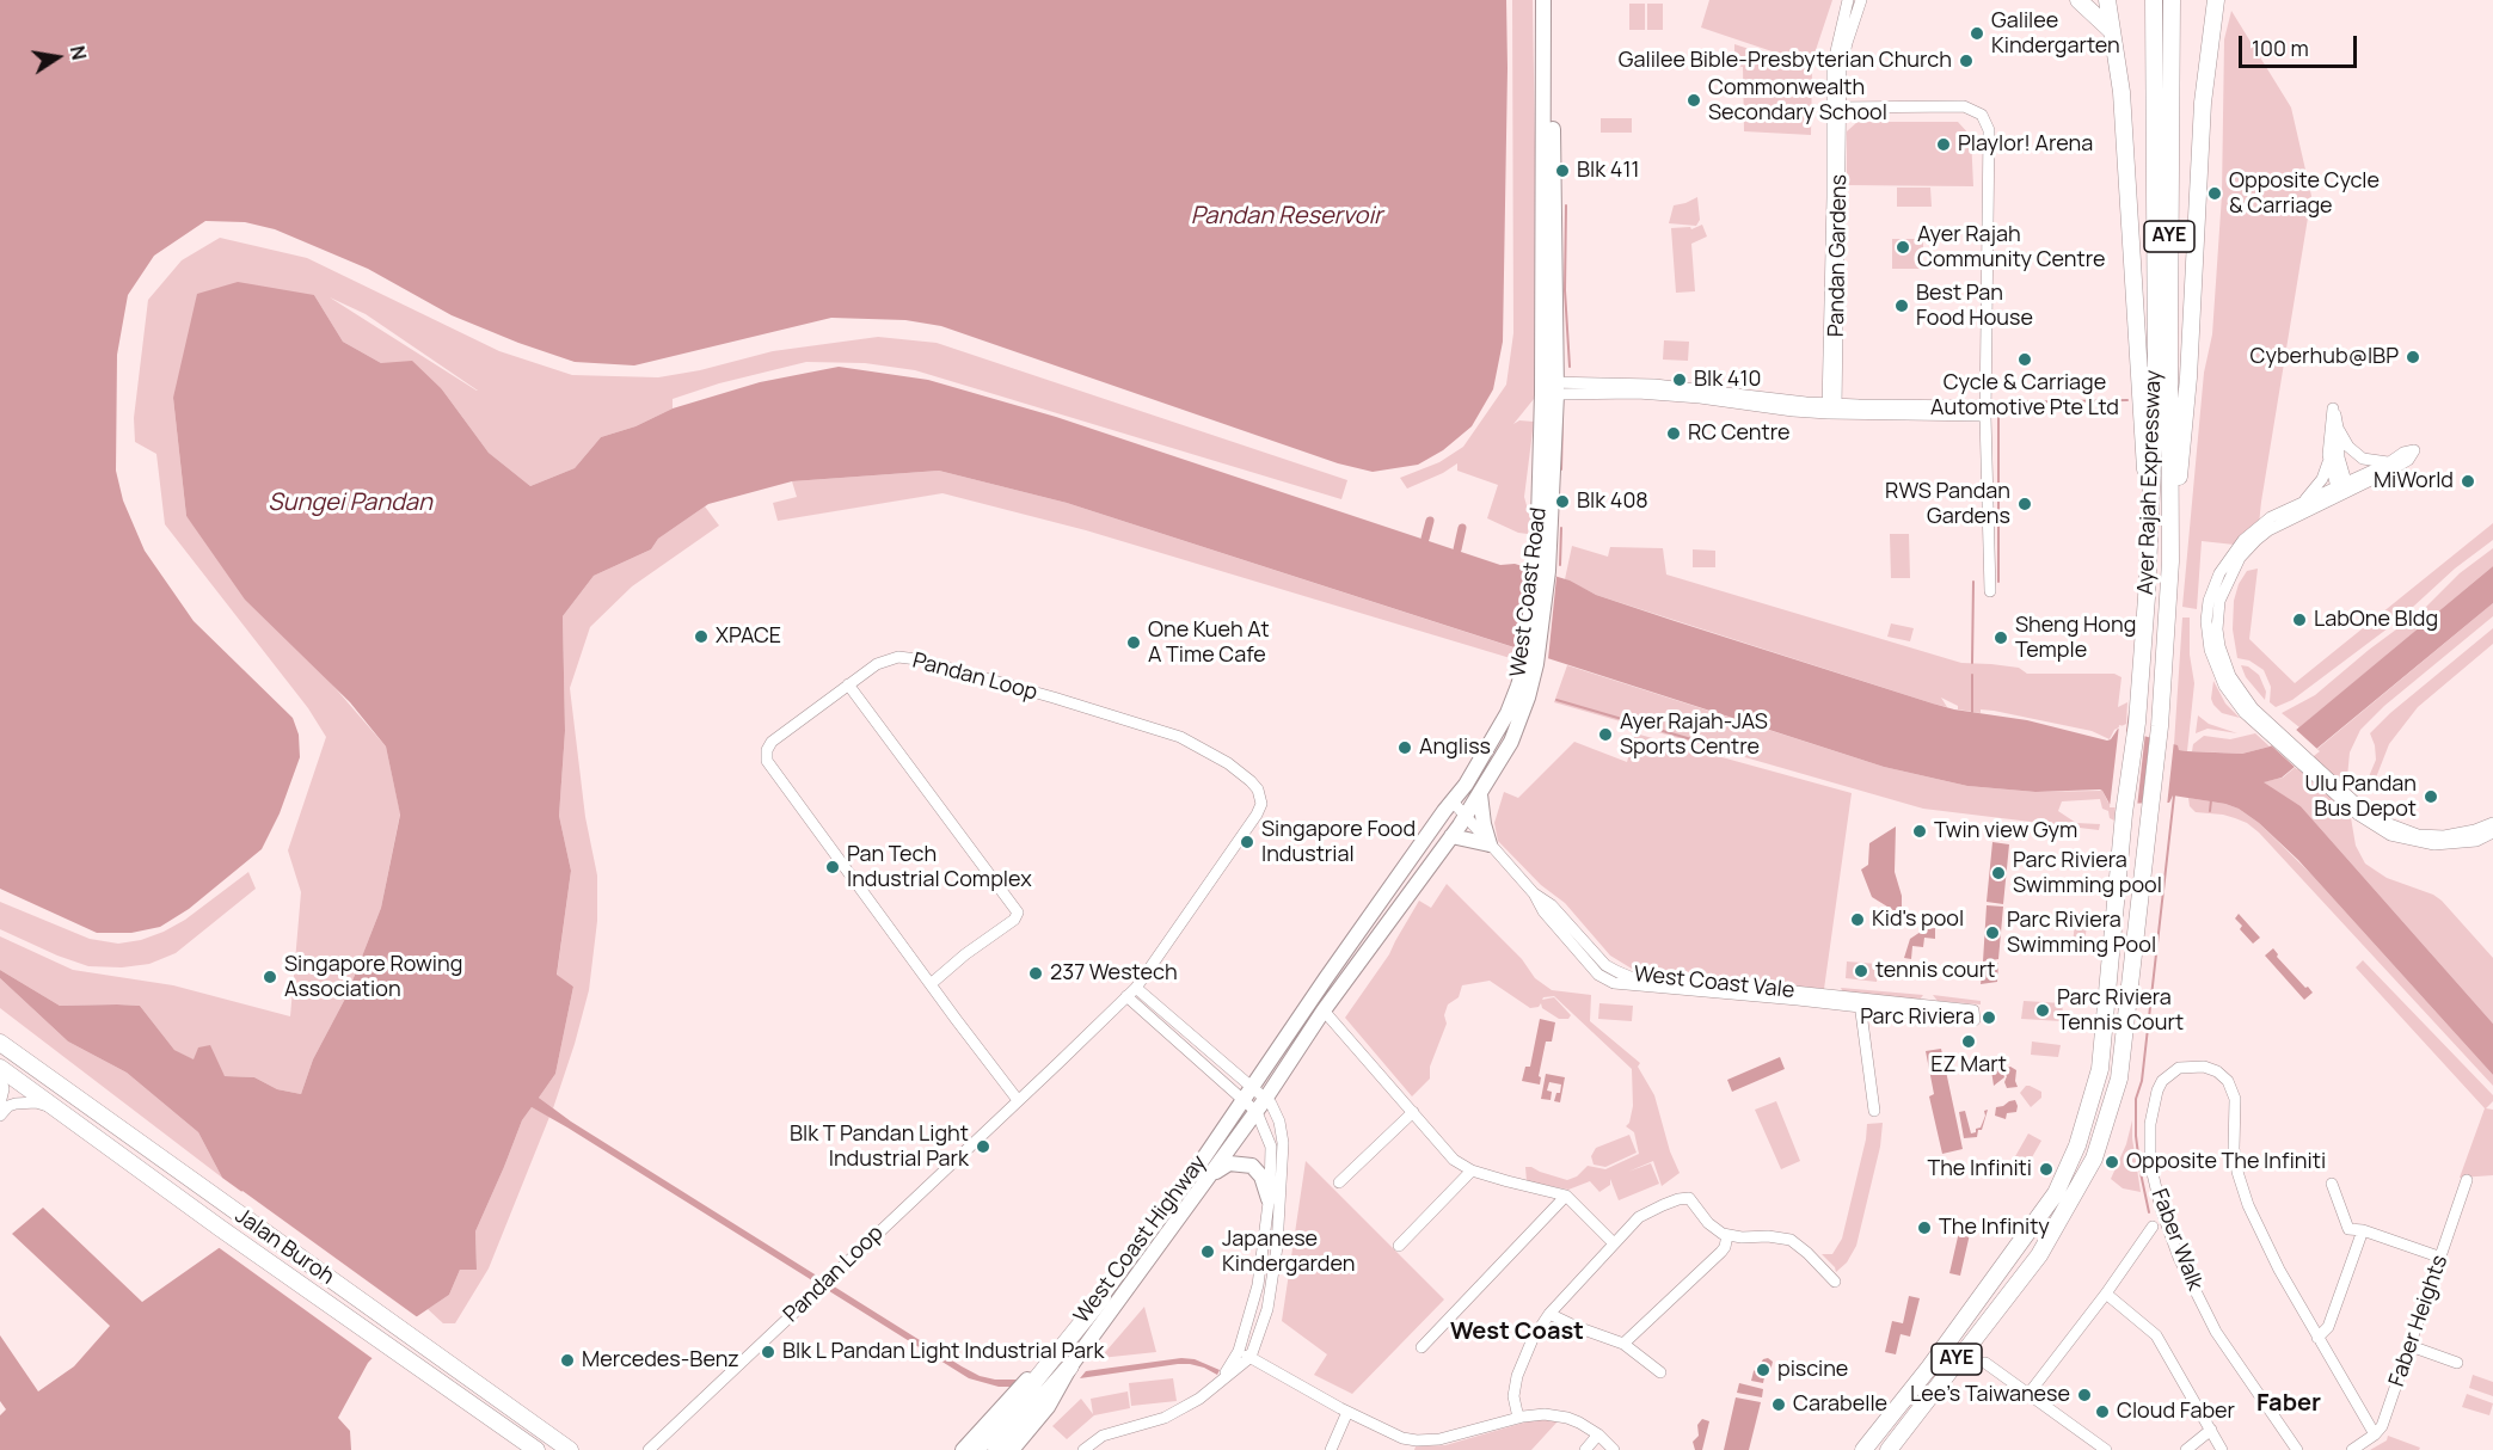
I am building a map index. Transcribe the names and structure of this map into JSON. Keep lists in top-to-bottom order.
{
  "streets": {
    "highway": ["AYE", "Ayer Rajah Expressway", "Jalan Buroh"],
    "main road": ["West Coast Road", "West Coast Highway"],
    "street": [
      "Pandan Gardens",
      "Pandan Loop",
      "West Coast Vale",
      "Faber Walk",
      "Faber Heights"
    ]
  },
  "crossings": [
    ["West Coast Road", "West Coast Vale"],
    ["West Coast Road", "West Coast Highway"],
    ["Faber Walk", "Faber Heights"]
  ],
  "districts": ["West Coast", "Faber"],
  "water": ["Pandan Reservoir", "Sungei Pandan"],
  "places": [
    "Galilee Kindergarten",
    "Galilee Bible-Presbyterian Church",
    "Commonwealth Secondary School",
    "Playlor! Arena",
    "Blk 411",
    "Opposite Cycle & Carriage",
    "Ayer Rajah Community Centre",
    "Best Pan Food House",
    "Cyberhub@IBP",
    "Cycle & Carriage Automotive Pte Ltd",
    "Blk 410",
    "RC Centre",
    "MiWorld",
    "Blk 408",
    "RWS Pandan Gardens",
    "LabOne Bldg",
    "XPACE",
    "Sheng Hong Temple",
    "One Kueh At A Time Cafe",
    "Ayer Rajah-JAS Sports Centre",
    "Angliss",
    "Ulu Pandan Bus Depot",
    "Twin view Gym",
    "Singapore Food Industrial",
    "Pan Tech Industrial Complex",
    "Parc Riviera Swimming pool",
    "Kid's pool",
    "Parc Riviera Swimming Pool",
    "tennis court",
    "237 Westech",
    "Singapore Rowing Association",
    "Parc Riviera Tennis Court",
    "Parc Riviera",
    "EZ Mart",
    "Blk T Pandan Light Industrial Park",
    "Opposite The Infiniti",
    "The Infiniti",
    "The Infinity",
    "Japanese Kindergarden",
    "Blk L Pandan Light Industrial Park",
    "Mercedes-Benz",
    "piscine",
    "Lee’s Taiwanese",
    "Carabelle",
    "Cloud Faber"
  ],
  "scale_bar": "100 m",
  "north": "right"
}
